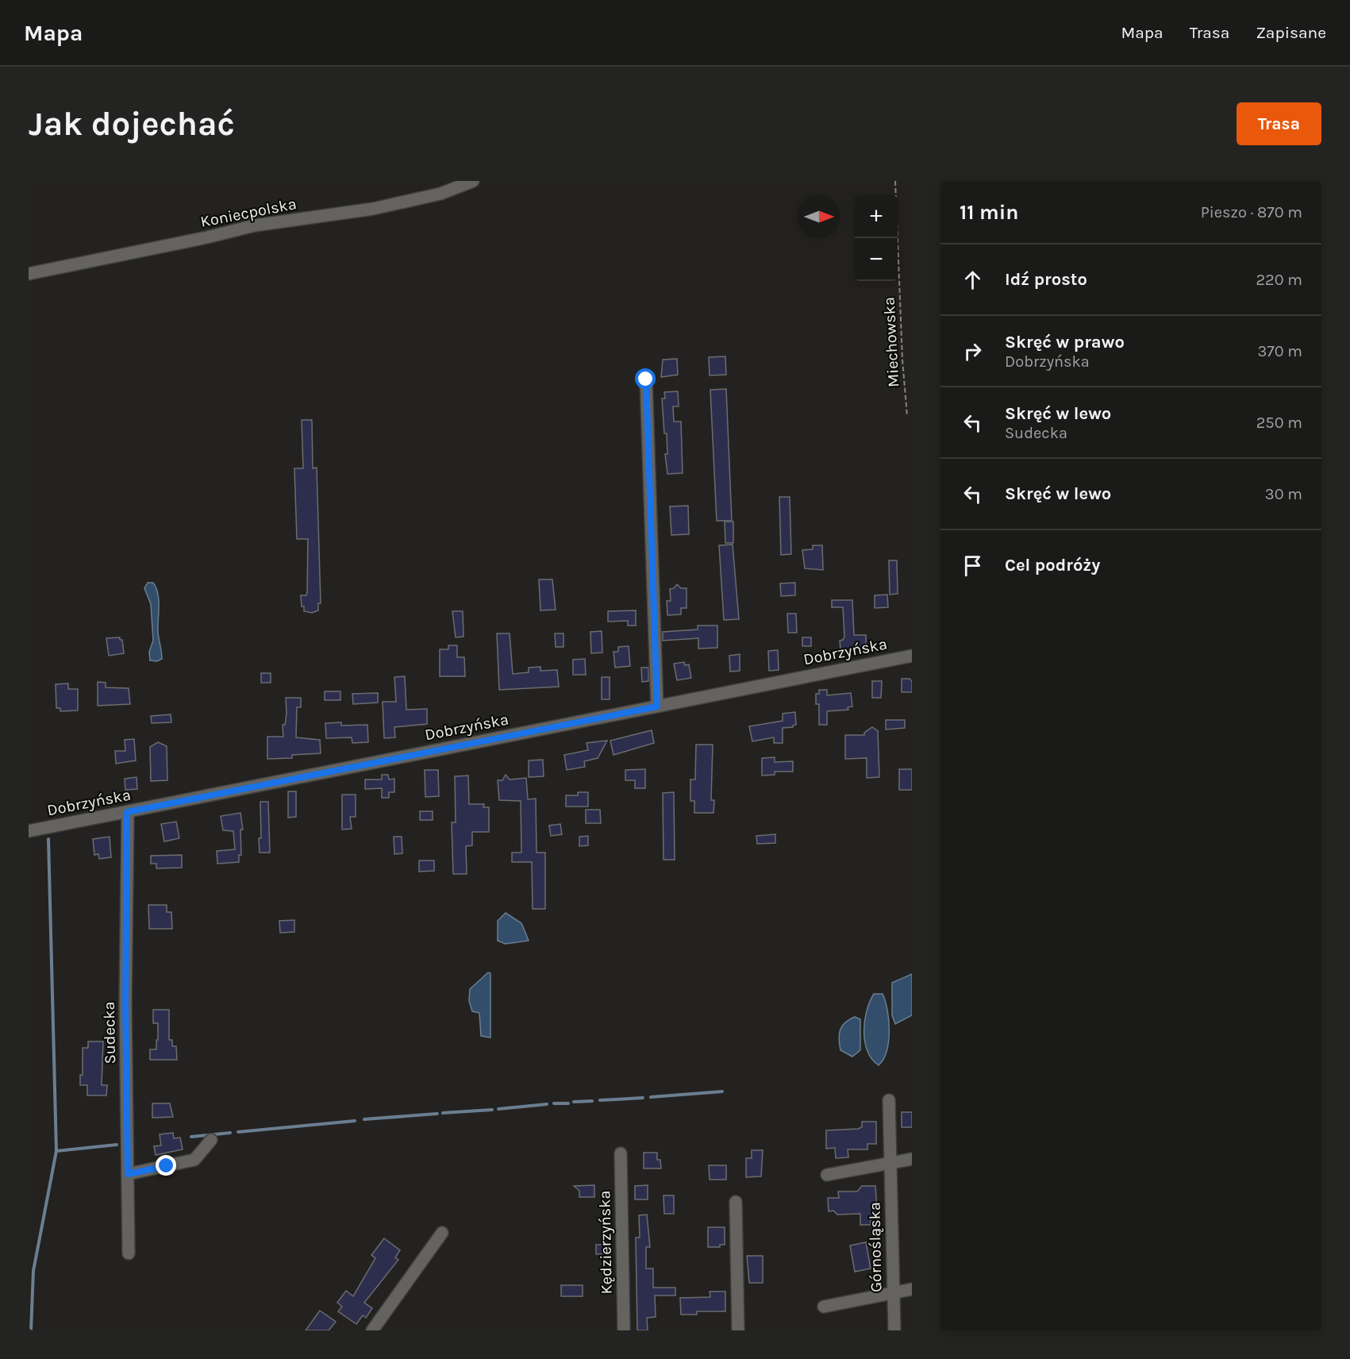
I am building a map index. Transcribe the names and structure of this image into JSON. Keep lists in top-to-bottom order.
{
  "streets": {
    "street": [
      "Koniecpolska",
      "Dobrzyńska",
      "Sudecka",
      "Kędzierzyńska",
      "Górnośląska"
    ],
    "path": ["Miechowska"]
  },
  "crossings": [
    ["Dobrzyńska", "Sudecka"]
  ],
  "north": "right",
  "page": {
    "header": "Mapa",
    "nav": ["Mapa", "Trasa", "Zapisane"],
    "buttons": "Trasa",
    "title": "Jak dojechać",
    "heading": ["11 min", "Pieszo · 870 m"],
    "map_buttons": ["+", "−"],
    "list": [
      ["Idź prosto", "220 m"],
      ["Skręć w prawo", "Dobrzyńska", "370 m"],
      ["Skręć w lewo", "Sudecka", "250 m"],
      ["Skręć w lewo", "30 m"],
      "Cel podróży"
    ]
  }
}
